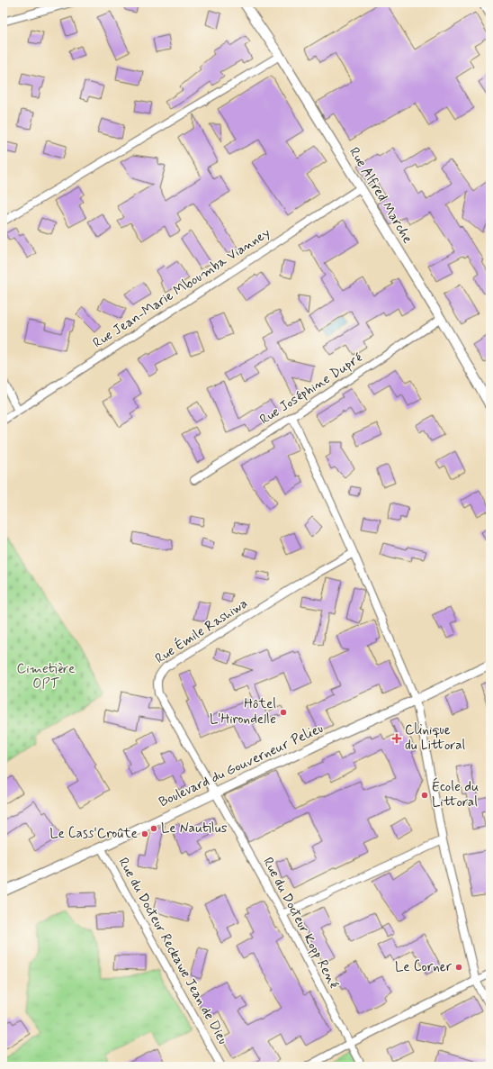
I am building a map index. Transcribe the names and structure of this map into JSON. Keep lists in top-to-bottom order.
{
  "streets": {
    "street": [
      "Rue Alfred Marche",
      "Rue Jean-Marie Mboumba Vianney",
      "Rue Joséphine Dupré",
      "Rue Émile Rashiwa",
      "Boulevard du Gouverneur Pelieu",
      "Rue du Docteur Kopp René",
      "Rue du Docteur Reckawe Jean de Dieu"
    ]
  },
  "crossings": [
    ["Rue Alfred Marche", "Rue Jean-Marie Mboumba Vianney"],
    ["Rue Alfred Marche", "Rue Joséphine Dupré"],
    ["Rue Émile Rashiwa", "Boulevard du Gouverneur Pelieu"],
    ["Rue Émile Rashiwa", "Rue du Docteur Kopp René"],
    ["Boulevard du Gouverneur Pelieu", "Rue du Docteur Kopp René"],
    ["Boulevard du Gouverneur Pelieu", "Rue du Docteur Reckawe Jean de Dieu"]
  ],
  "parks": ["Cimetière OPT"],
  "places": {
    "other": [
      "Hôtel L'Hirondelle",
      "École du Littoral",
      "Le Nautilus",
      "Le Cass'Croûte",
      "Le Corner"
    ],
    "health": ["Clinique du Littoral"]
  }
}
